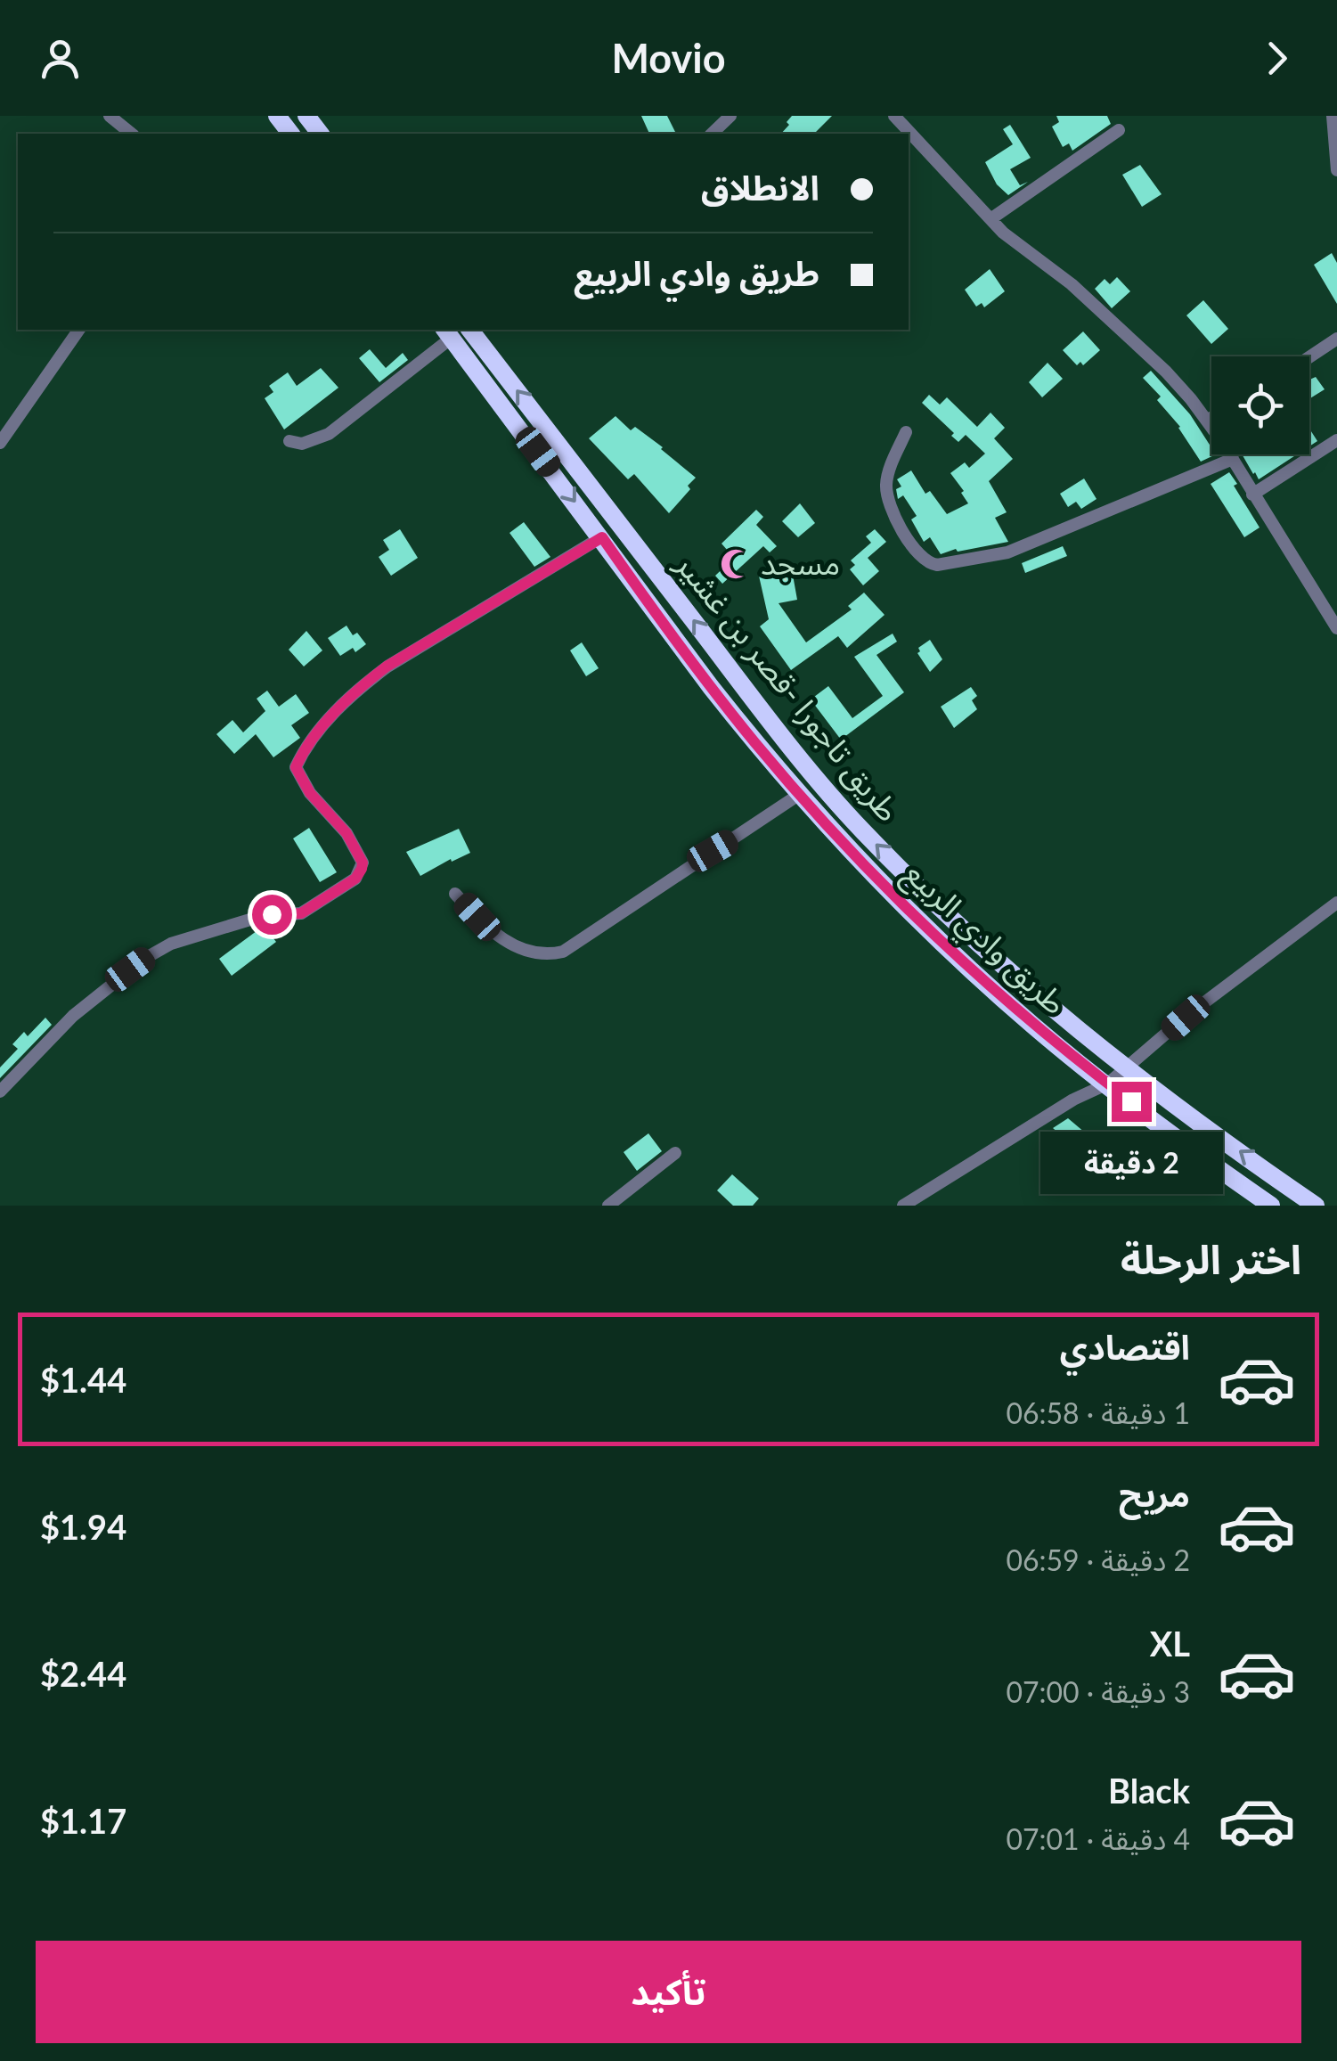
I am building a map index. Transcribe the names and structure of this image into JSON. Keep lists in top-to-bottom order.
{
  "streets": {
    "highway": ["طريق تاجورا -قصر بن غشير", "طريق وادي الربيع"]
  },
  "one_way": ["طريق تاجورا -قصر بن غشير"],
  "places": {
    "mosque": ["مسجد"]
  },
  "page": {
    "header": "Movio",
    "banner": ["الانطلاق", "طريق وادي الربيع"],
    "bubble": "2 دقيقة",
    "heading": "اختر الرحلة",
    "list": [
      {
        "name": "اقتصادي",
        "note": "1 دقيقة · 06:58",
        "value": "$1.44"
      },
      {
        "name": "مريح",
        "note": "2 دقيقة · 06:59",
        "value": "$1.94"
      },
      {
        "name": "XL",
        "note": "3 دقيقة · 07:00",
        "value": "$2.44"
      },
      {
        "name": "Black",
        "note": "4 دقيقة · 07:01",
        "value": "$1.17"
      }
    ],
    "buttons": "تأكيد"
  }
}
